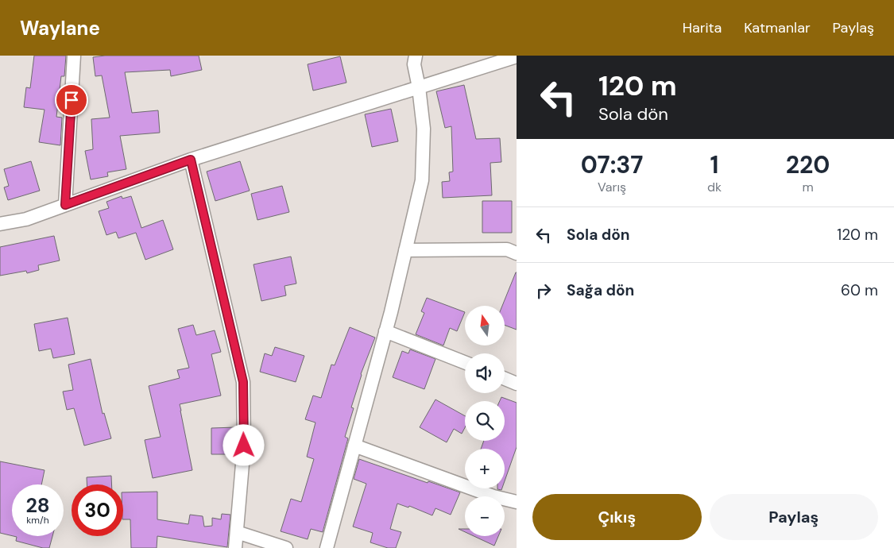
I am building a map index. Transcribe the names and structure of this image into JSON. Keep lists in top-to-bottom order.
{
  "north": "top",
  "page": {
    "header": "Waylane",
    "nav": ["Harita", "Katmanlar", "Paylaş"],
    "turn": ["120 m", "Sola dön"],
    "eta": [
      "07:37",
      "Varış",
      "1",
      "dk",
      "220",
      "m"
    ],
    "list": [
      {
        "name": "Sola dön",
        "value": "120 m"
      },
      {
        "name": "Sağa dön",
        "value": "60 m"
      }
    ],
    "map_buttons": ["+", "−"],
    "speed": "28 km/h",
    "limit": "30",
    "buttons": ["Çıkış", "Paylaş"]
  }
}
